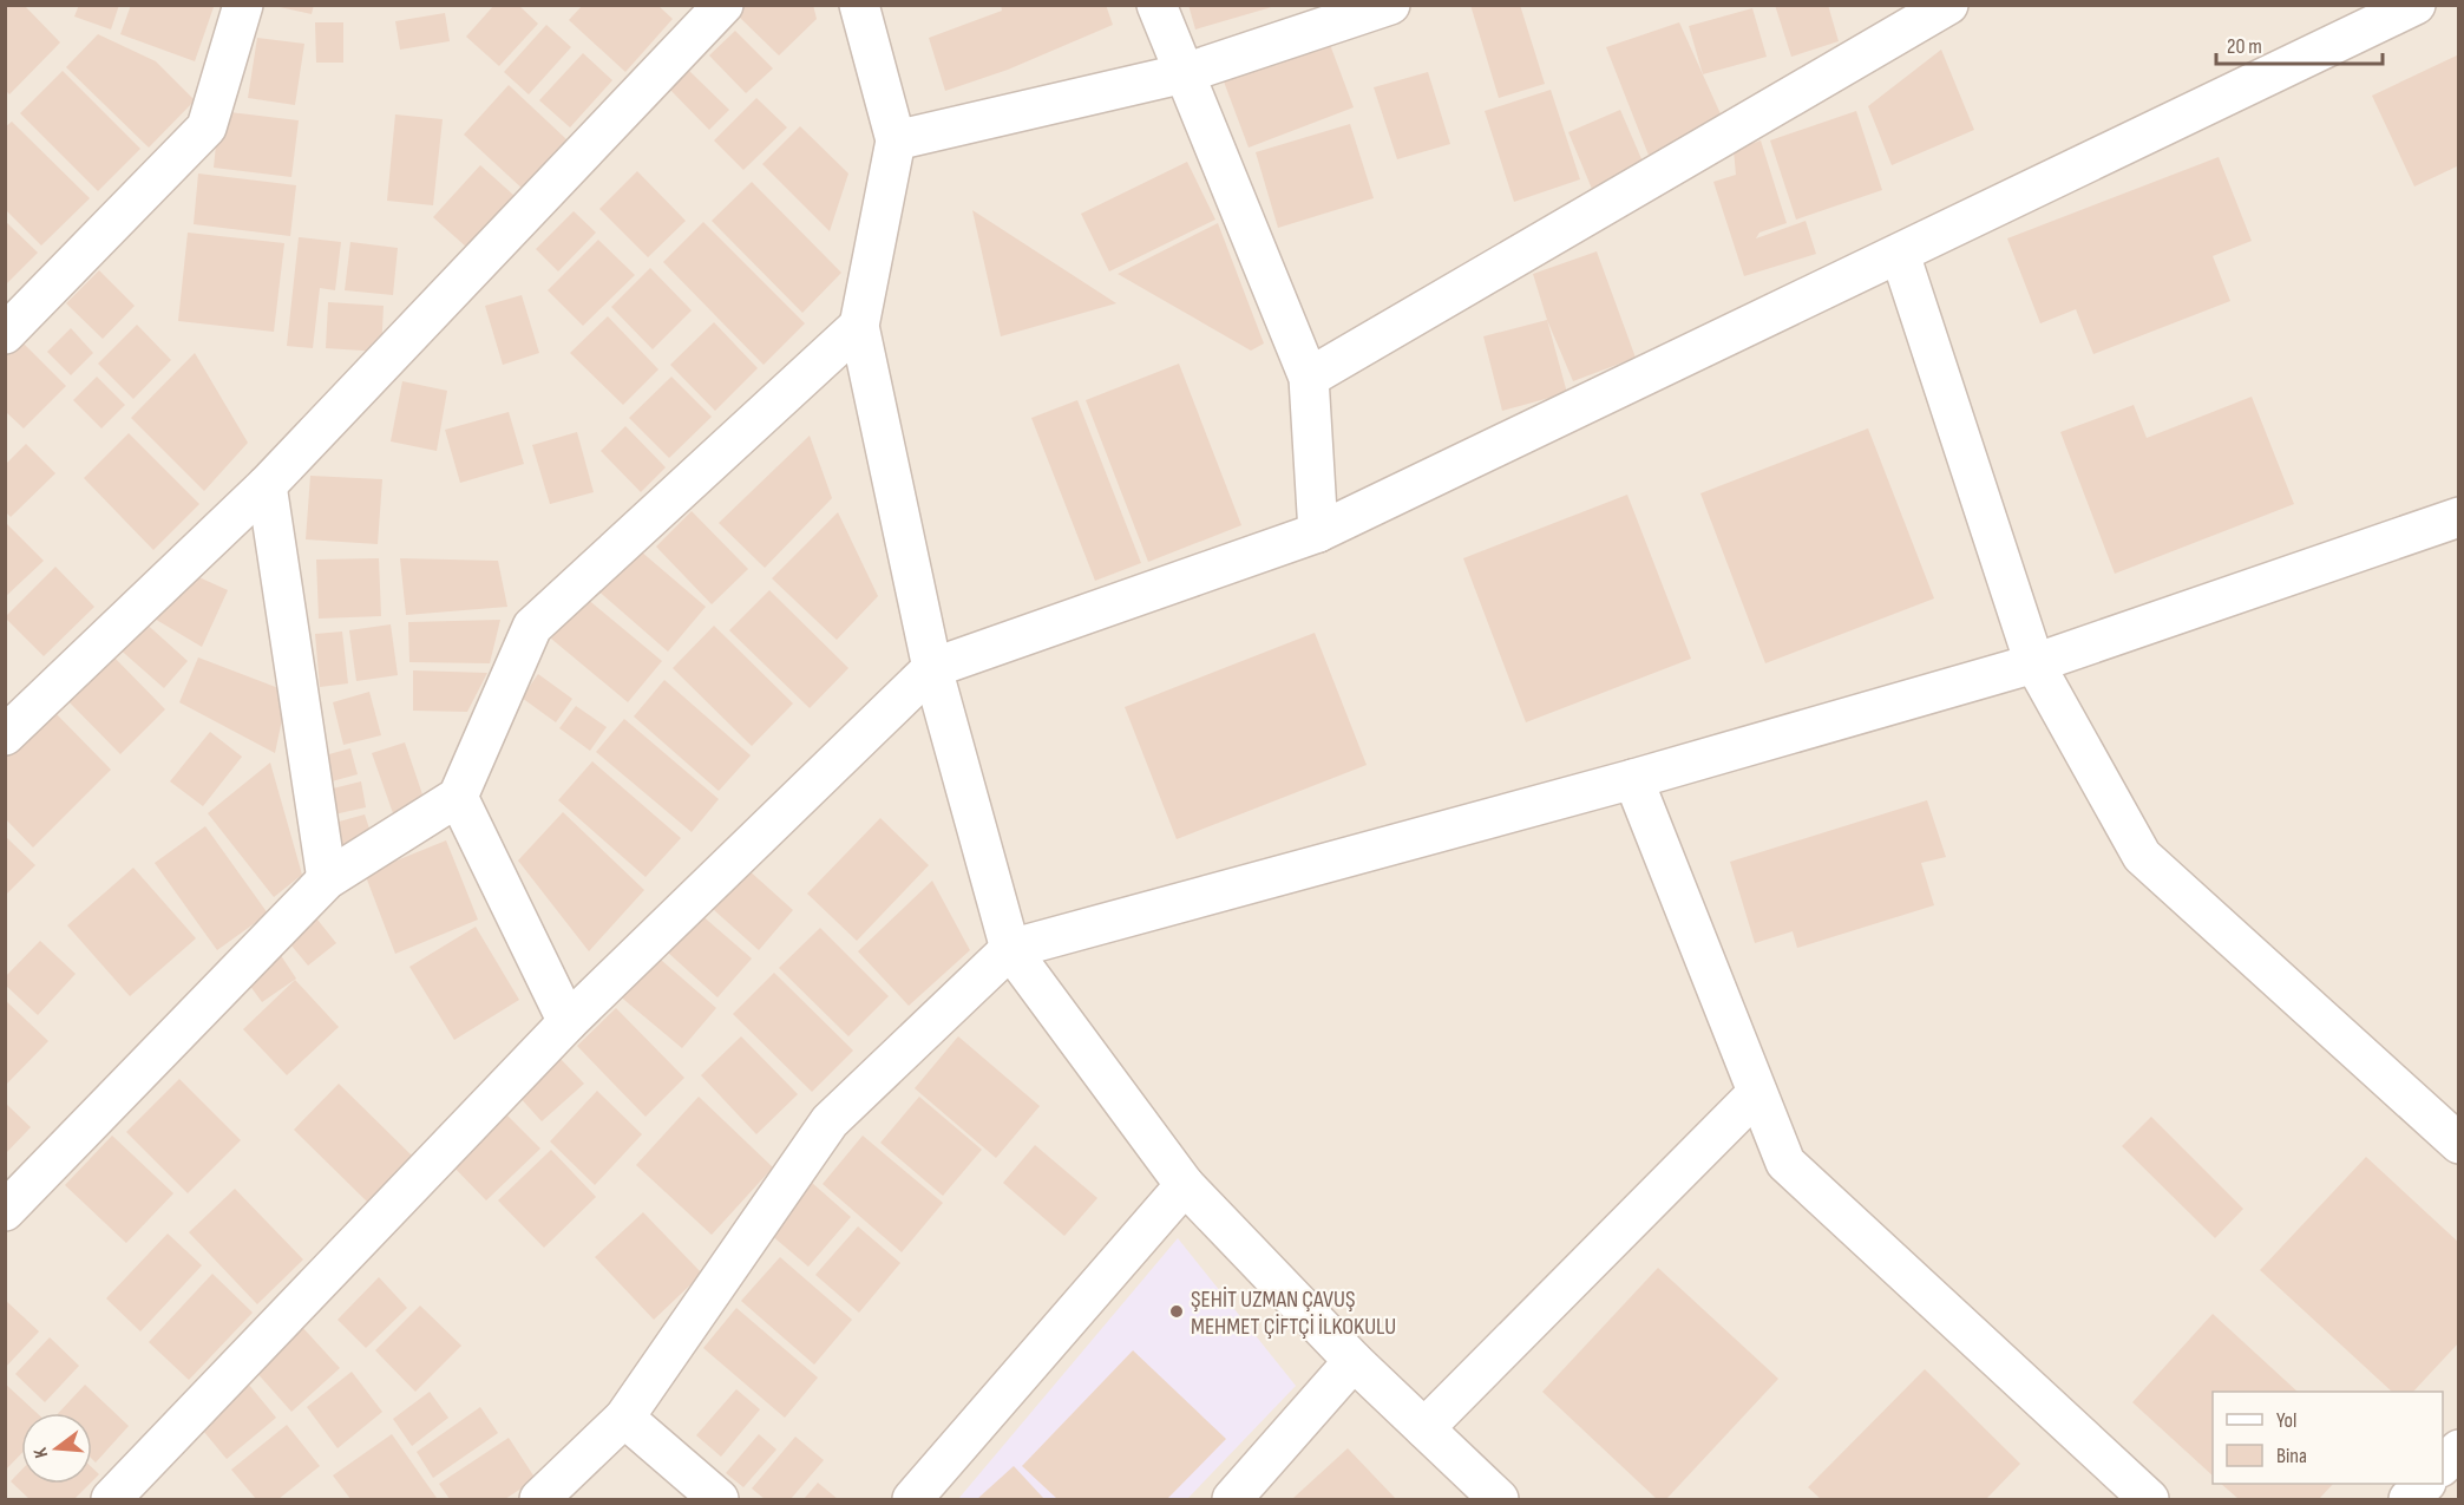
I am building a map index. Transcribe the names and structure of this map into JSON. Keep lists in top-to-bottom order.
{
  "places": ["ŞEHİT UZMAN ÇAVUŞ MEHMET ÇİFTÇİ İLKOKULU"],
  "legend": ["Yol", "Bina"],
  "scale_bar": "20 m",
  "north": "left"
}
